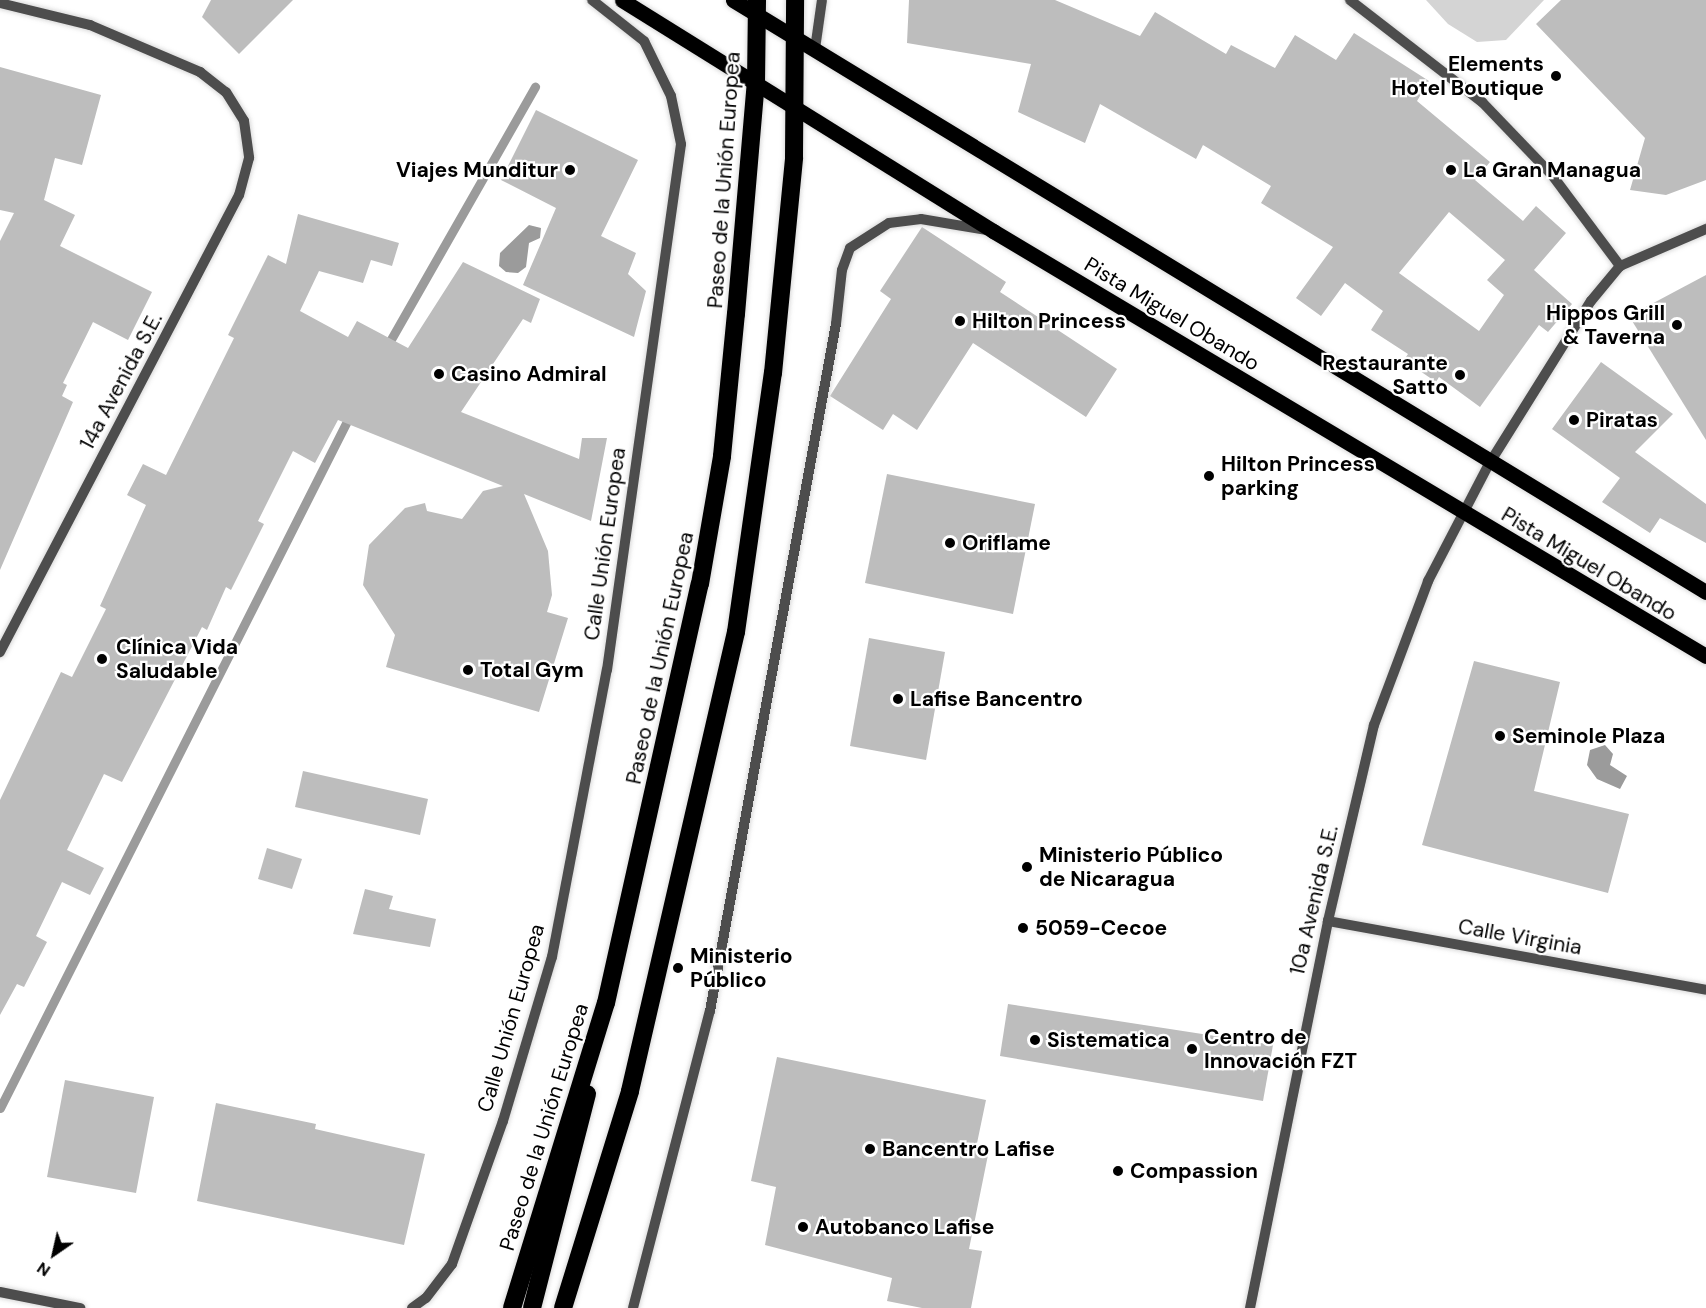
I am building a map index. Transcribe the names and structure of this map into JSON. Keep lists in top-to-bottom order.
{
  "streets": {
    "highway": ["Paseo de la Unión Europea"],
    "main road": ["Pista Miguel Obando"],
    "street": [
      "14a Avenida S.E.",
      "Calle Unión Europea",
      "10a Avenida S.E.",
      "Calle Virginia"
    ]
  },
  "crossings": [
    ["Paseo de la Unión Europea", "Pista Miguel Obando"],
    ["Pista Miguel Obando", "10a Avenida S.E."],
    ["10a Avenida S.E.", "Calle Virginia"]
  ],
  "places": [
    "Elements Hotel Boutique",
    "Viajes Munditur",
    "La Gran Managua",
    "Hilton Princess",
    "Hippos Grill & Taverna",
    "Casino Admiral",
    "Restaurante Satto",
    "Piratas",
    "Hilton Princess parking",
    "Oriflame",
    "Clínica Vida Saludable",
    "Total Gym",
    "Lafise Bancentro",
    "Seminole Plaza",
    "Ministerio Público de Nicaragua",
    "5059-Cecoe",
    "Ministerio Público",
    "Sistematica",
    "Centro de Innovación FZT",
    "Bancentro Lafise",
    "Compassion",
    "Autobanco Lafise"
  ],
  "north": "bottom left"
}
